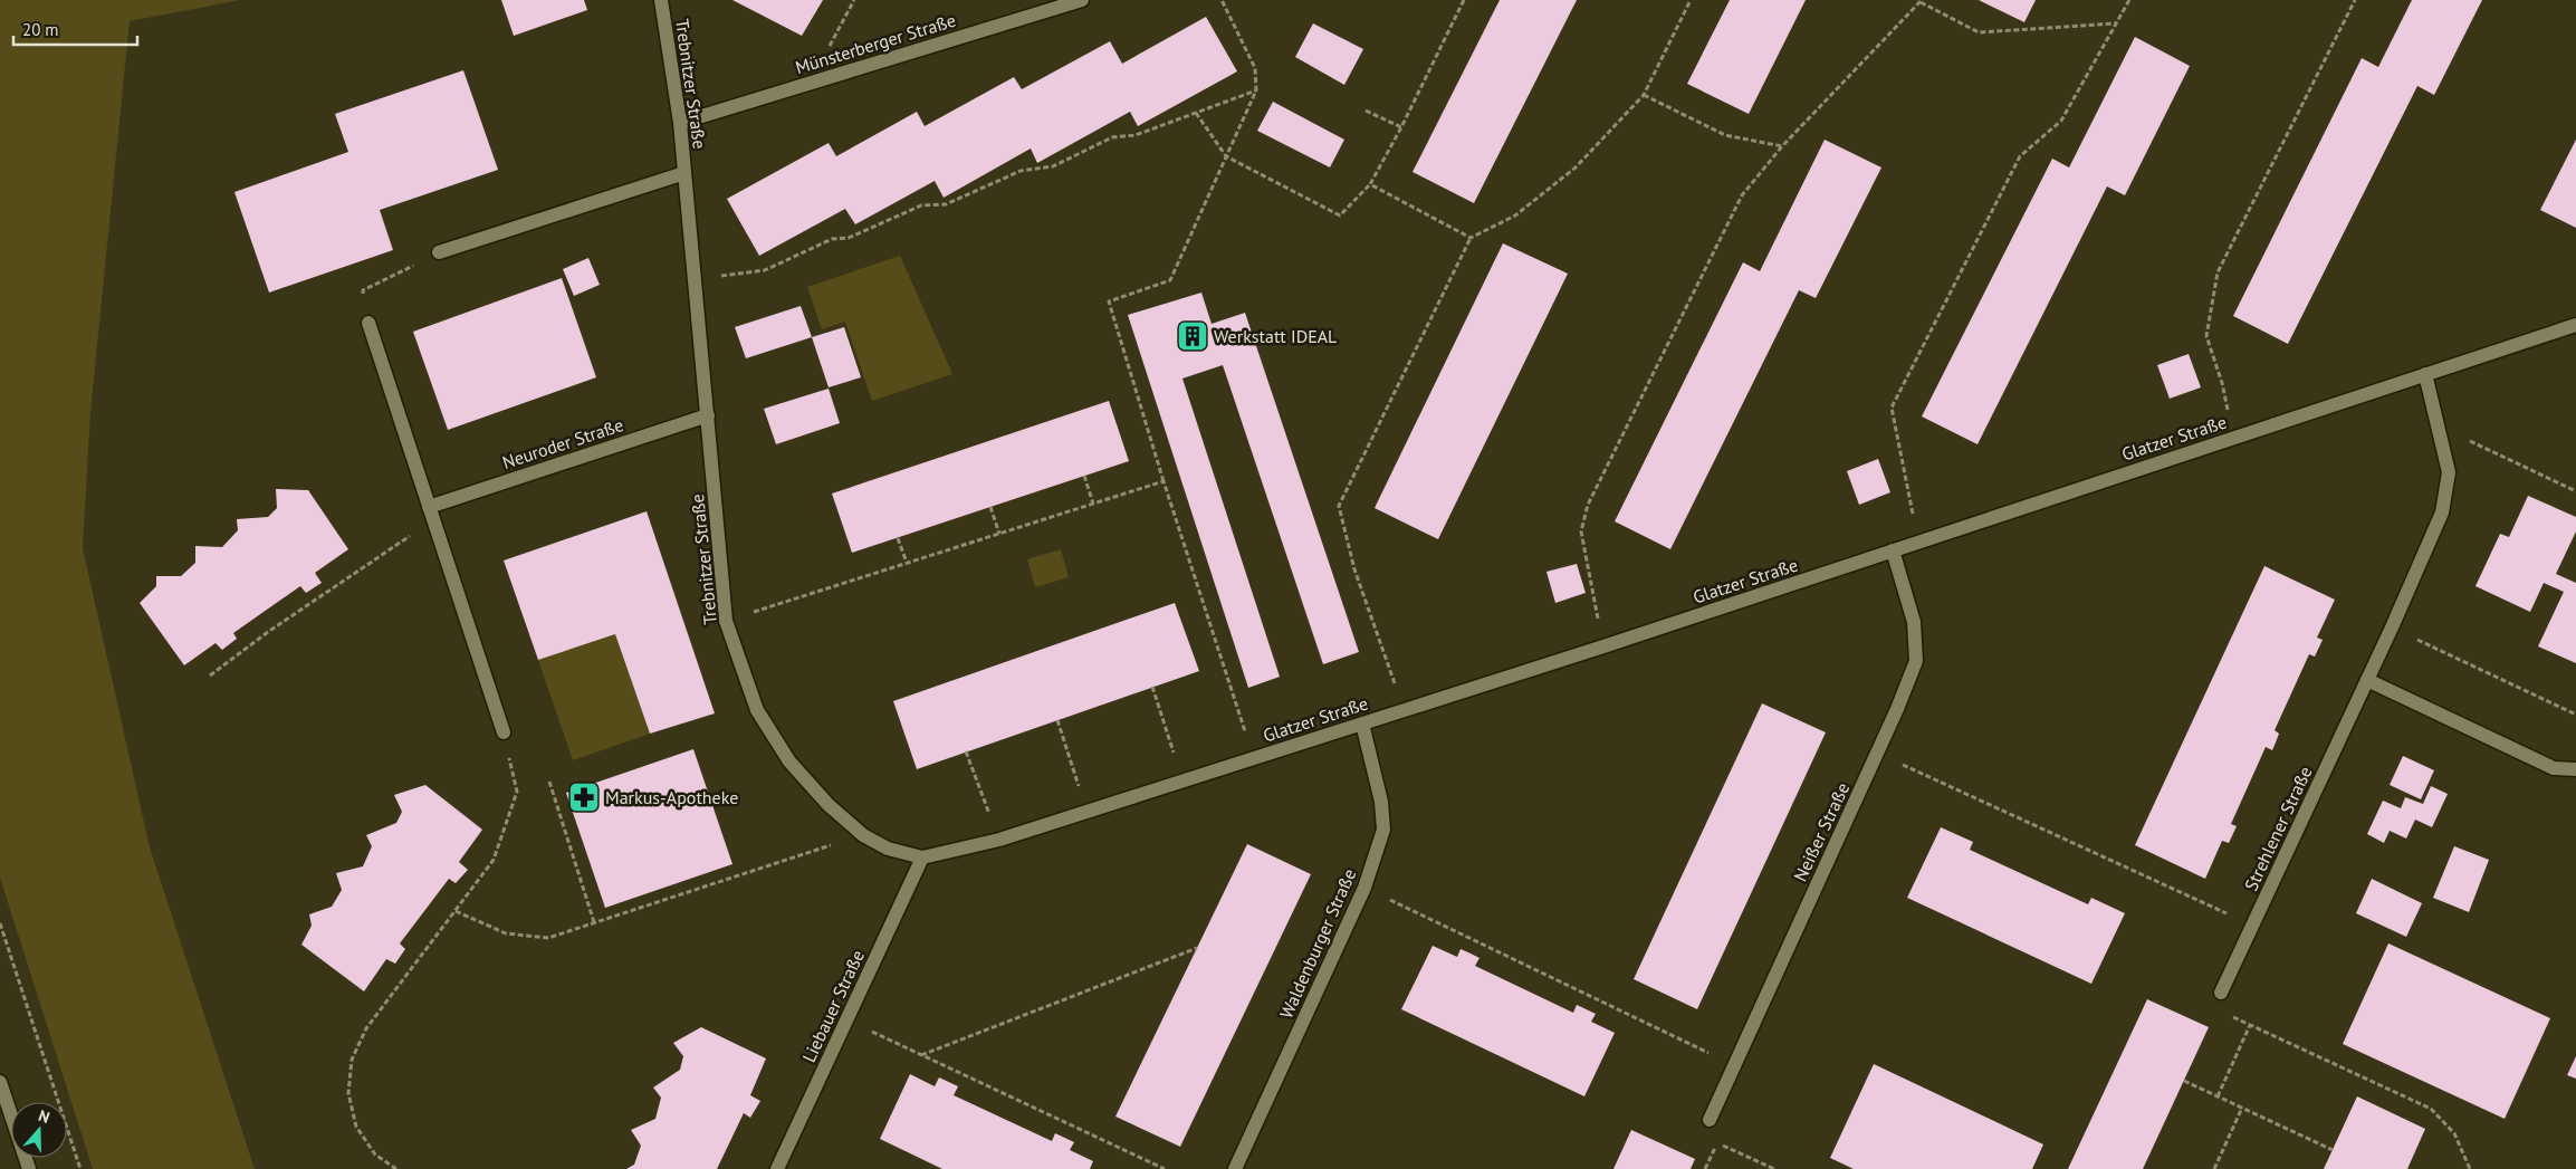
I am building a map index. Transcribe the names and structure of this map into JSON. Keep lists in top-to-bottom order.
{
  "streets": {
    "street": [
      "Münsterberger Straße",
      "Trebnitzer Straße",
      "Glatzer Straße",
      "Neuroder Straße",
      "Strehlener Straße",
      "Neißer Straße",
      "Waldenburger Straße",
      "Liebauer Straße"
    ]
  },
  "crossings": [
    ["Münsterberger Straße", "Trebnitzer Straße"],
    ["Trebnitzer Straße", "Glatzer Straße"],
    ["Trebnitzer Straße", "Neuroder Straße"],
    ["Trebnitzer Straße", "Liebauer Straße"],
    ["Glatzer Straße", "Strehlener Straße"],
    ["Glatzer Straße", "Neißer Straße"],
    ["Glatzer Straße", "Waldenburger Straße"],
    ["Glatzer Straße", "Liebauer Straße"]
  ],
  "places": {
    "building": ["Werkstatt IDEAL"],
    "pharmacy": ["Markus-Apotheke"]
  },
  "scale_bar": "20 m",
  "north": "top"
}
